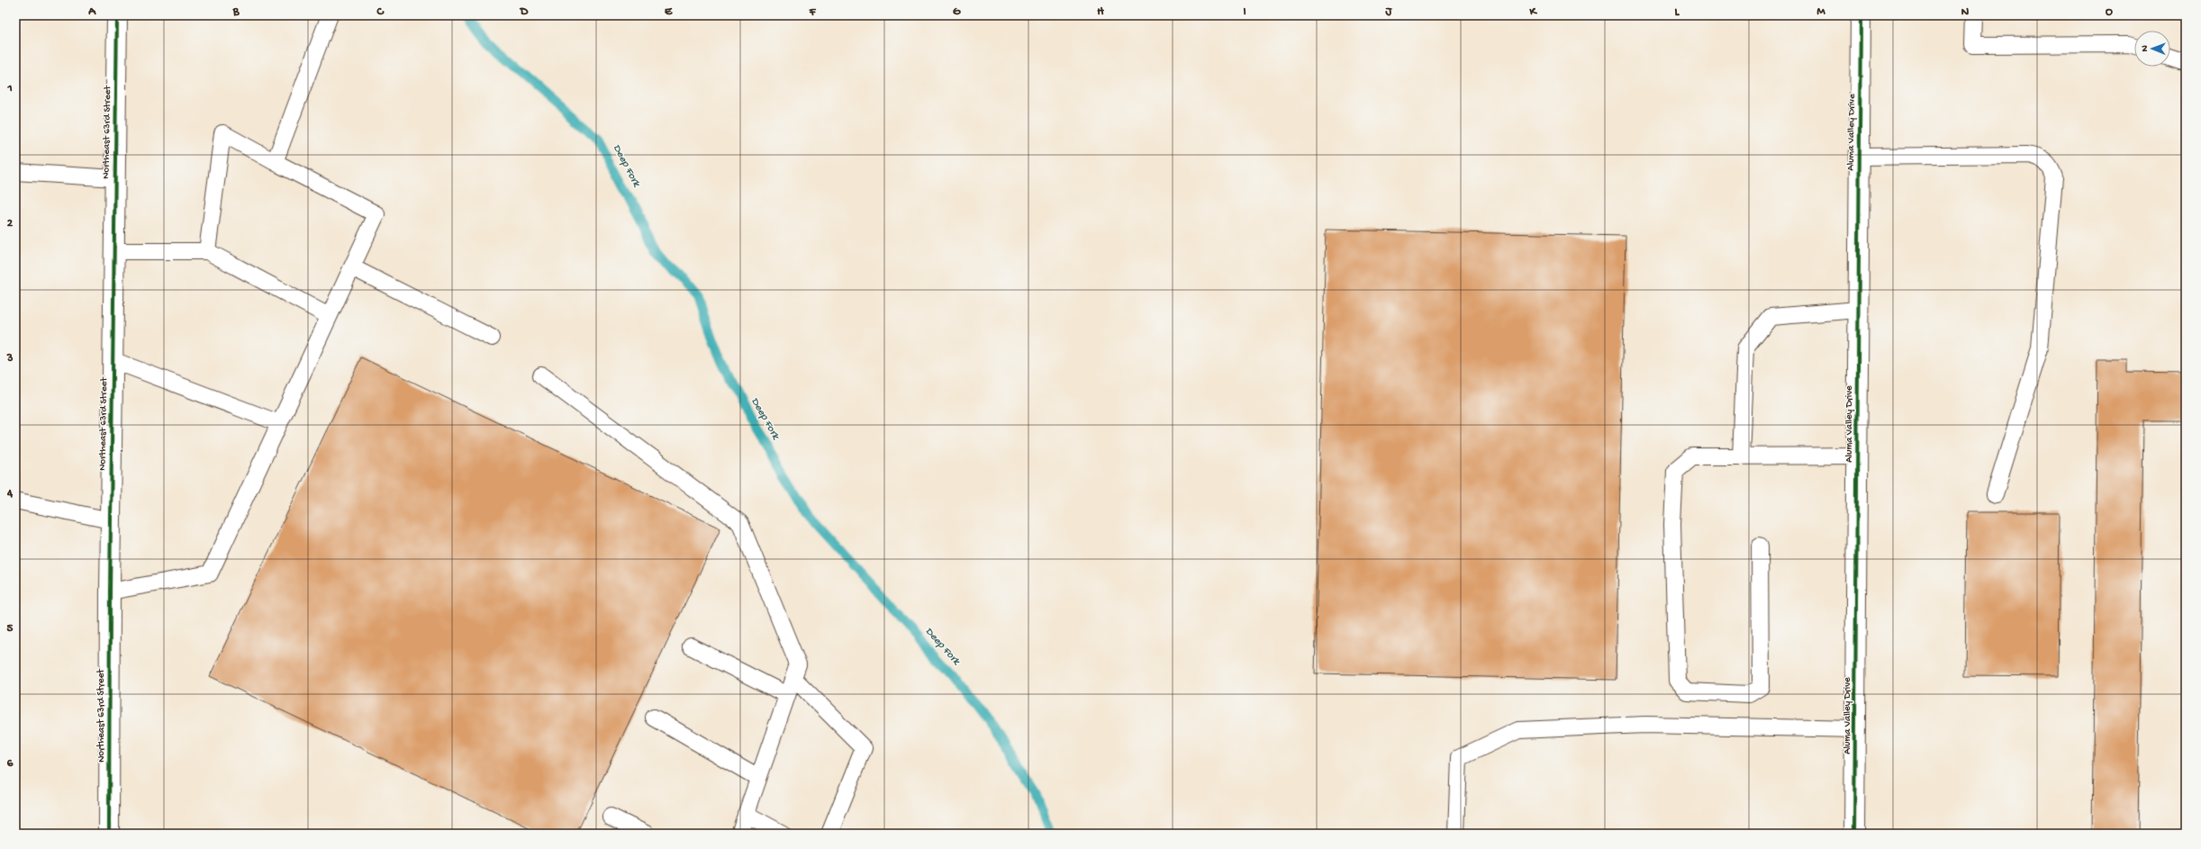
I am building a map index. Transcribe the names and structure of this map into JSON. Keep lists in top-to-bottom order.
{
  "streets": {
    "street": ["Northeast 63rd Street", "Aluma Valley Drive"]
  },
  "water": ["Deep Fork"],
  "north": "left",
  "grid": {
    "columns": [
      "A",
      "B",
      "C",
      "D",
      "E",
      "F",
      "G",
      "H",
      "I",
      "J",
      "K",
      "L",
      "M",
      "N",
      "O"
    ],
    "rows": [
      "1",
      "2",
      "3",
      "4",
      "5",
      "6"
    ]
  }
}
